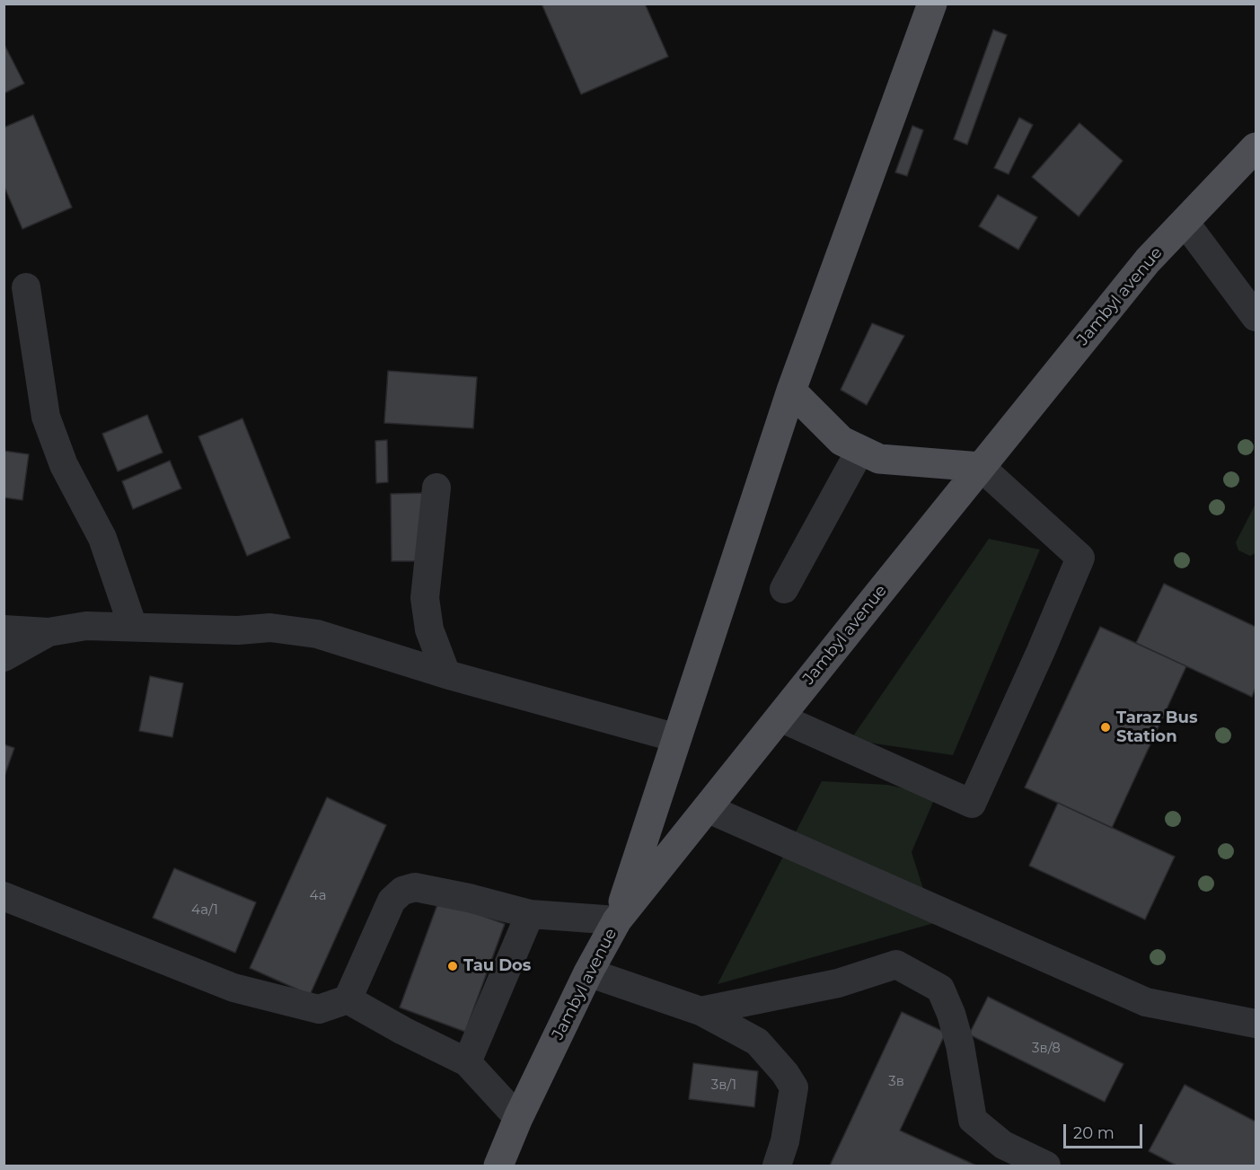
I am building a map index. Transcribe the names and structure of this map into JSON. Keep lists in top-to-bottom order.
{
  "streets": {
    "main road": ["Jambyl avenue"]
  },
  "places": ["Taraz Bus Station", "Tau Dos"],
  "house_numbers": [
    "4а",
    "4а/1",
    "3в/8",
    "3в",
    "3в/1"
  ],
  "scale_bar": "20 m"
}
